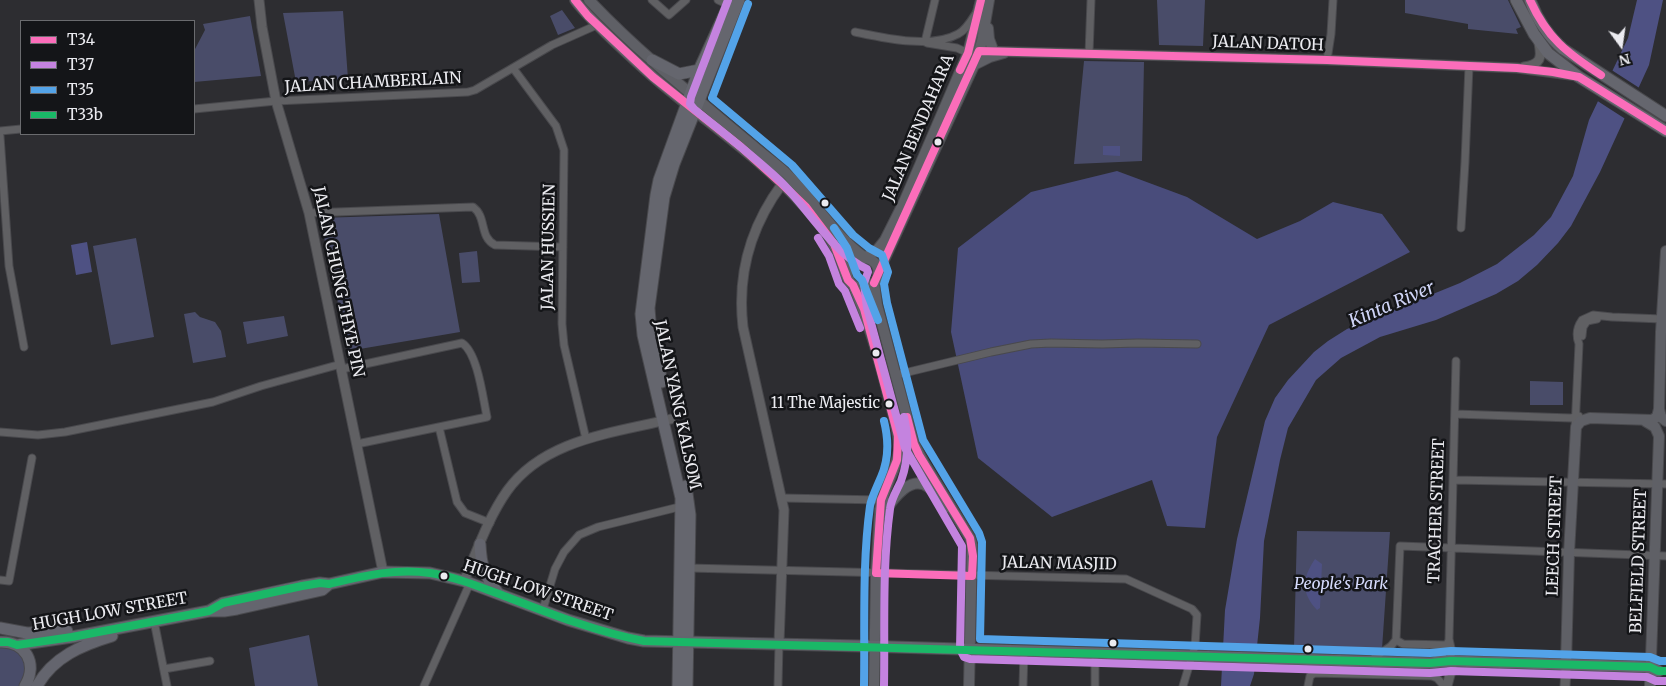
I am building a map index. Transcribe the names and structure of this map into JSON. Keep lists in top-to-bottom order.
{
  "streets": {
    "highway": ["HUGH LOW STREET"],
    "main road": [
      "JALAN BENDAHARA",
      "JALAN YANG KALSOM",
      "LEECH STREET",
      "BELFIELD STREET"
    ],
    "street": [
      "JALAN DATOH",
      "JALAN CHAMBERLAIN",
      "JALAN HUSSIEN",
      "JALAN CHUNG THYE PIN",
      "TRACHER STREET",
      "JALAN MASJID"
    ]
  },
  "crossings": [
    ["JALAN DATOH", "JALAN BENDAHARA"],
    ["JALAN CHAMBERLAIN", "JALAN HUSSIEN"],
    ["JALAN CHAMBERLAIN", "JALAN CHUNG THYE PIN"],
    ["JALAN CHUNG THYE PIN", "HUGH LOW STREET"],
    ["JALAN YANG KALSOM", "JALAN MASJID"],
    ["JALAN YANG KALSOM", "HUGH LOW STREET"],
    ["TRACHER STREET", "HUGH LOW STREET"],
    ["LEECH STREET", "HUGH LOW STREET"],
    ["BELFIELD STREET", "HUGH LOW STREET"],
    ["JALAN MASJID", "HUGH LOW STREET"]
  ],
  "water": ["Kinta River"],
  "parks": ["People's Park"],
  "places": ["11 The Majestic"],
  "lines": [
    "transit line T34",
    "transit line T37",
    "transit line T35",
    "transit line T33b"
  ],
  "legend": [
    "T34",
    "T37",
    "T35",
    "T33b"
  ],
  "north": "bottom"
}
